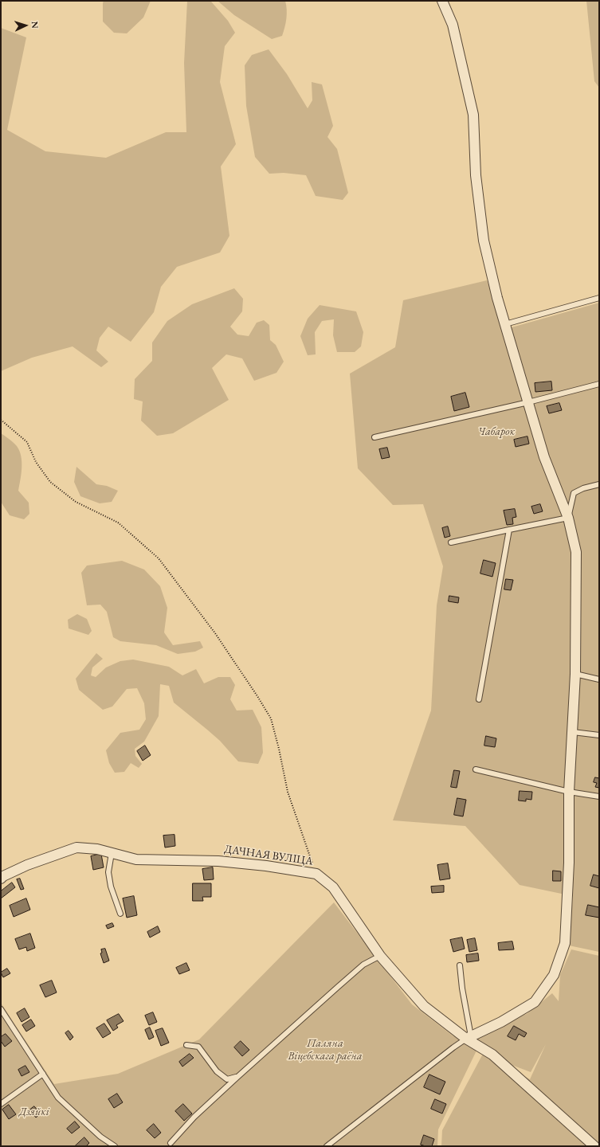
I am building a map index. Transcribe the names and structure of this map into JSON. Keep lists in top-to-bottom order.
{
  "streets": {
    "street": ["ДАЧНАЯ ВУЛІЦА"]
  },
  "parks": ["Чабарок", "Паляна Віцебскага раёна", "Дзяйкі"],
  "north": "right"
}
